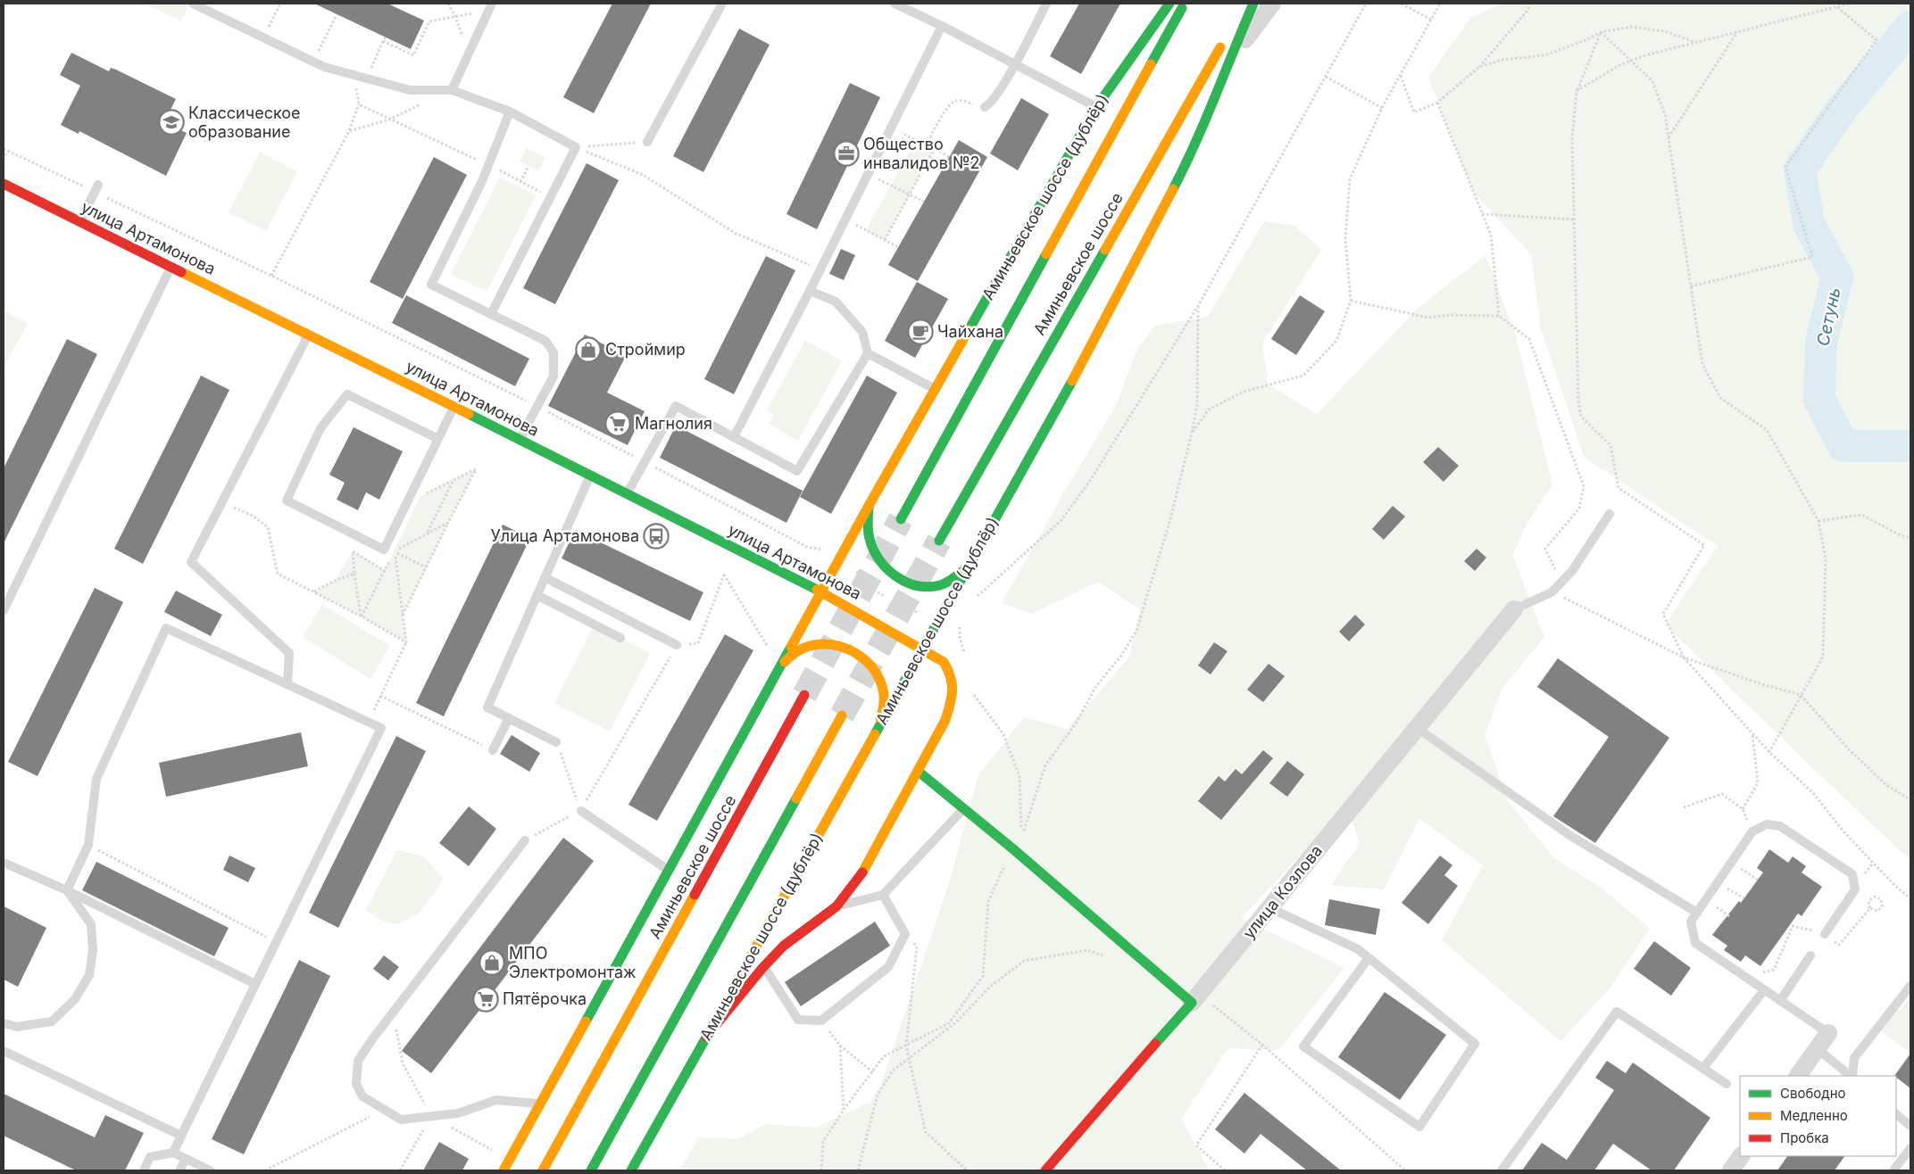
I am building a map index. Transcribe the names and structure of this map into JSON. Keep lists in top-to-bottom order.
{
  "streets": {
    "main road": [
      "Аминьевское шоссе (дублёр)",
      "улица Артамонова",
      "Аминьевское шоссе",
      "улица Козлова"
    ]
  },
  "crossings": [
    ["Аминьевское шоссе (дублёр)", "улица Артамонова"]
  ],
  "water": ["Сетунь"],
  "places": {
    "school or university": ["Классическое образование"],
    "office": ["Общество инвалидов №2"],
    "cafe": ["Чайхана"],
    "shop": ["Строймир", "МПО Электромонтаж"],
    "supermarket": ["Магнолия", "Пятёрочка"],
    "bus stop": ["Улица Артамонова"]
  },
  "legend": ["Свободно", "Медленно", "Пробка"]
}
